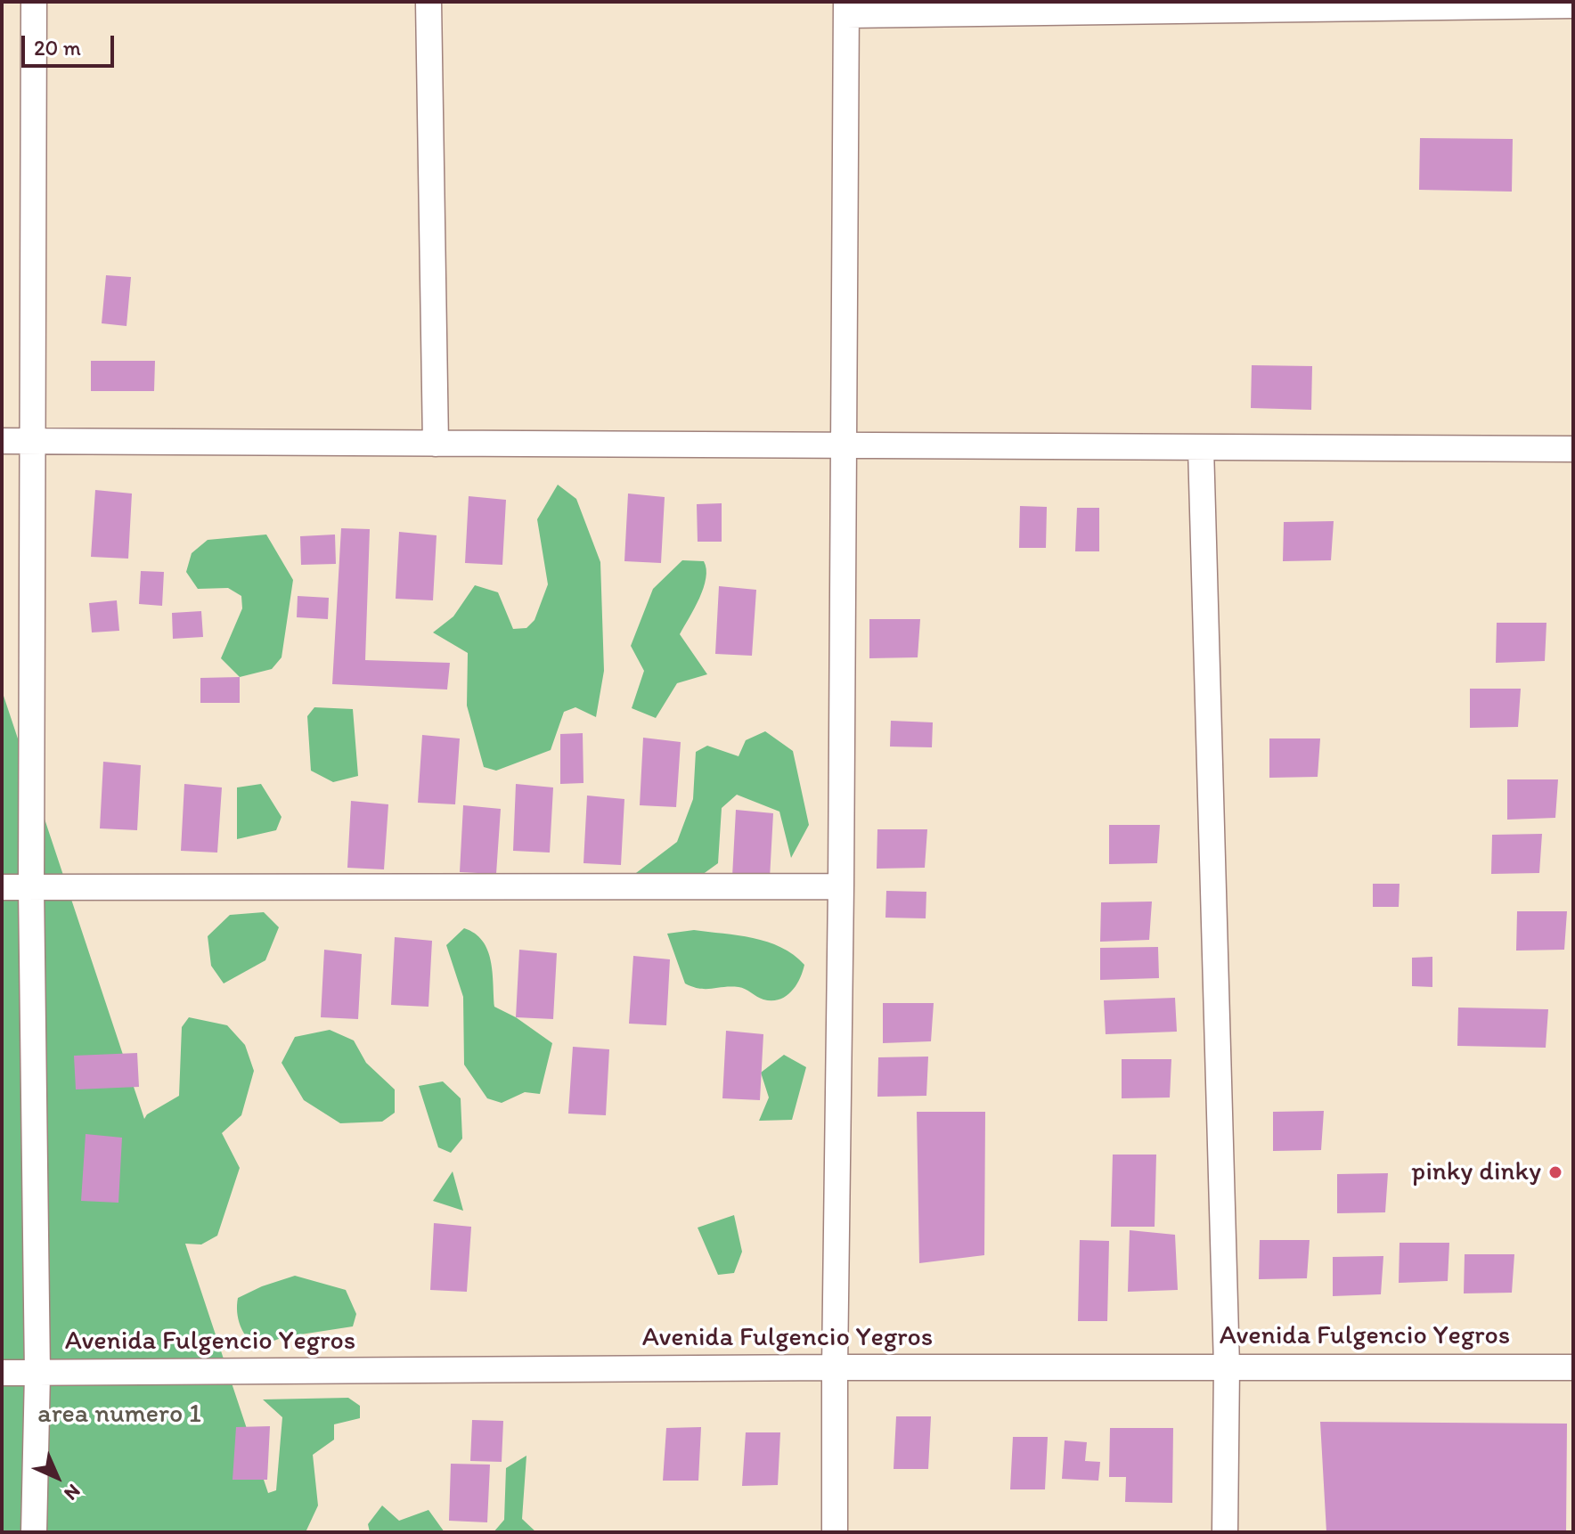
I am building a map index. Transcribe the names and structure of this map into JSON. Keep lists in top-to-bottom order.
{
  "streets": {
    "street": ["Avenida Fulgencio Yegros"]
  },
  "parks": ["area numero 1"],
  "places": ["pinky dinky"],
  "scale_bar": "20 m",
  "north": "bottom right"
}
